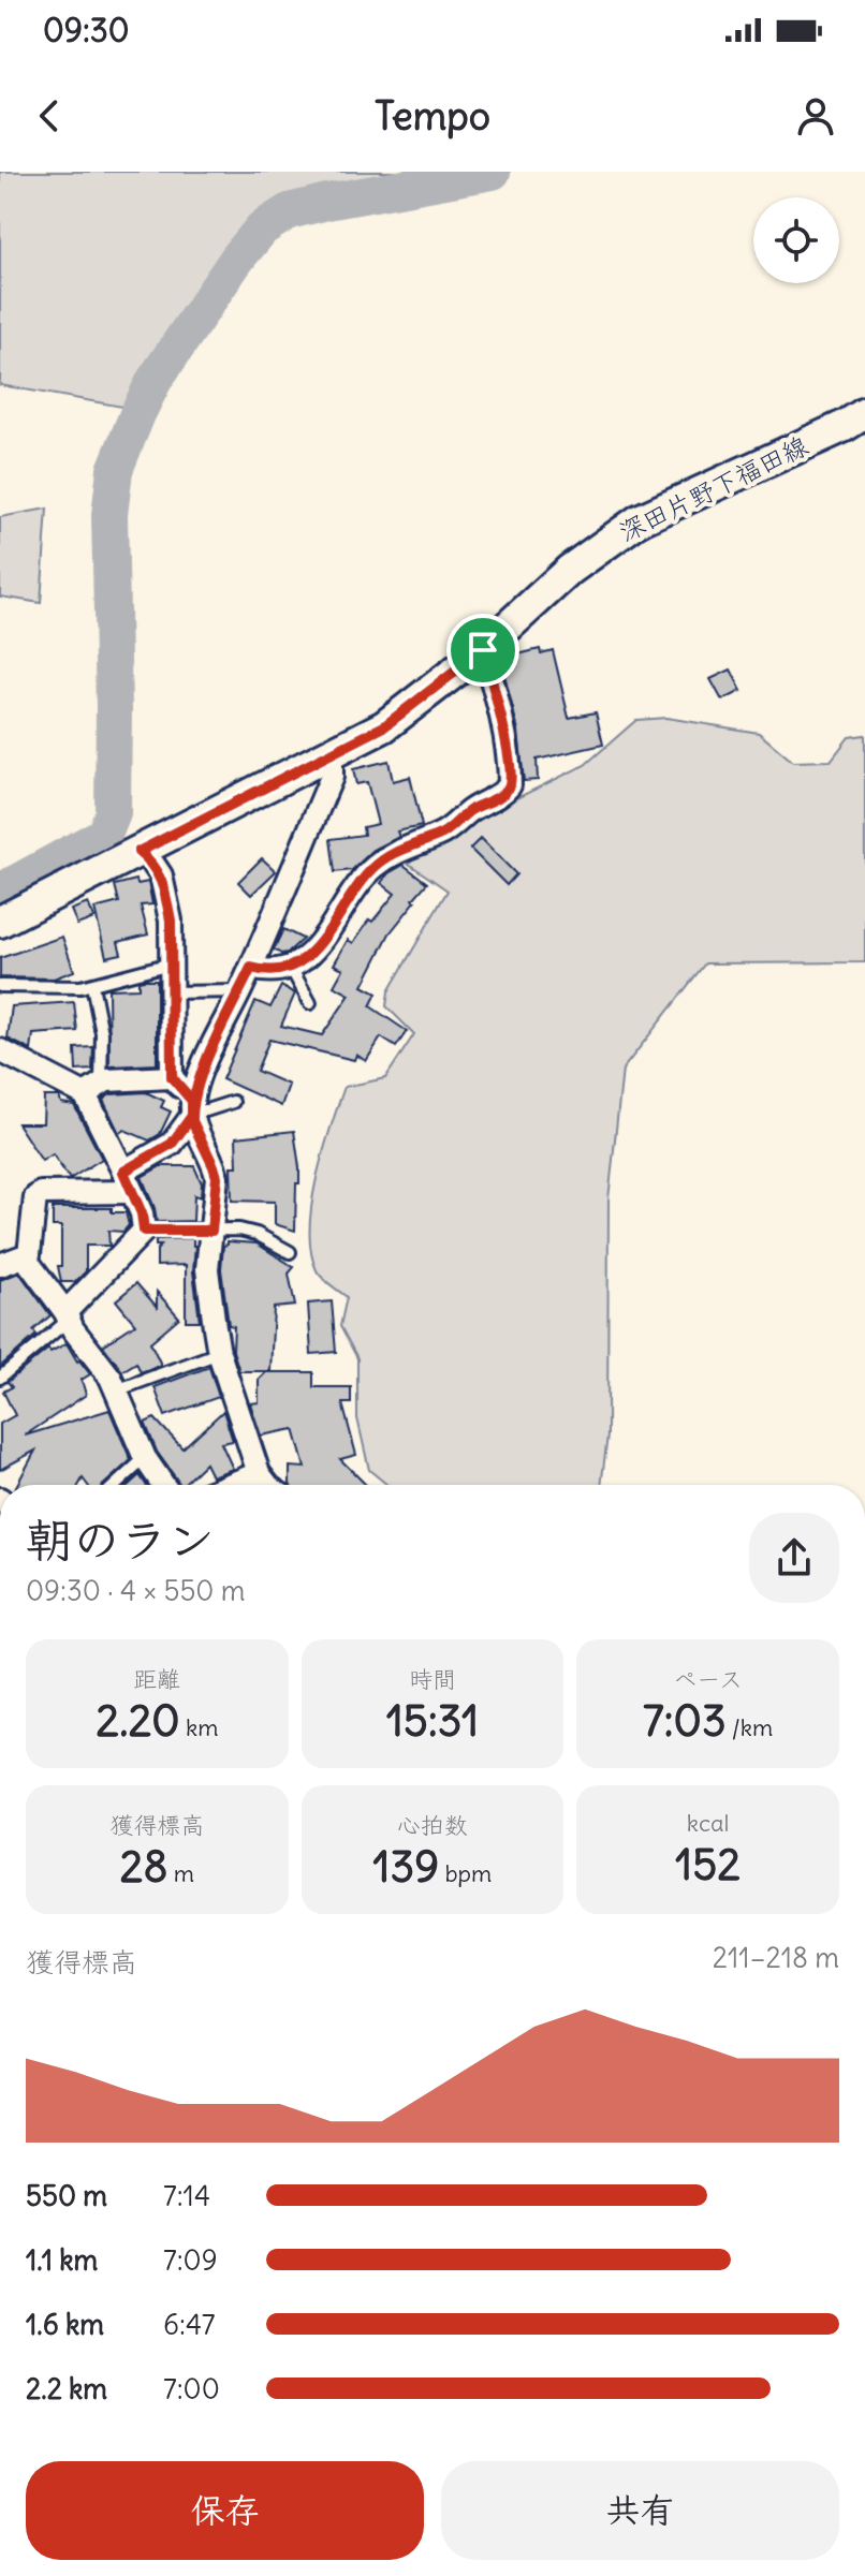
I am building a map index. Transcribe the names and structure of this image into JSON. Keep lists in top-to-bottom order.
{
  "streets": {
    "main road": ["深田片野下福田線"]
  },
  "page": {
    "status": "09:30",
    "header": "Tempo",
    "heading": ["朝のラン", "09:30 · 4 × 550 m"],
    "stats": [
      ["距離", "2.20 km"],
      ["時間", "15:31"],
      ["ペース", "7:03 /km"],
      ["獲得標高", "28 m"],
      ["心拍数", "139 bpm"],
      ["kcal", "152"]
    ],
    "chart": ["獲得標高", "211–218 m"],
    "list": [
      {
        "name": "550 m",
        "note": "7:14"
      },
      {
        "name": "1.1 km",
        "note": "7:09"
      },
      {
        "name": "1.6 km",
        "note": "6:47"
      },
      {
        "name": "2.2 km",
        "note": "7:00"
      }
    ],
    "buttons": ["保存", "共有"]
  }
}
